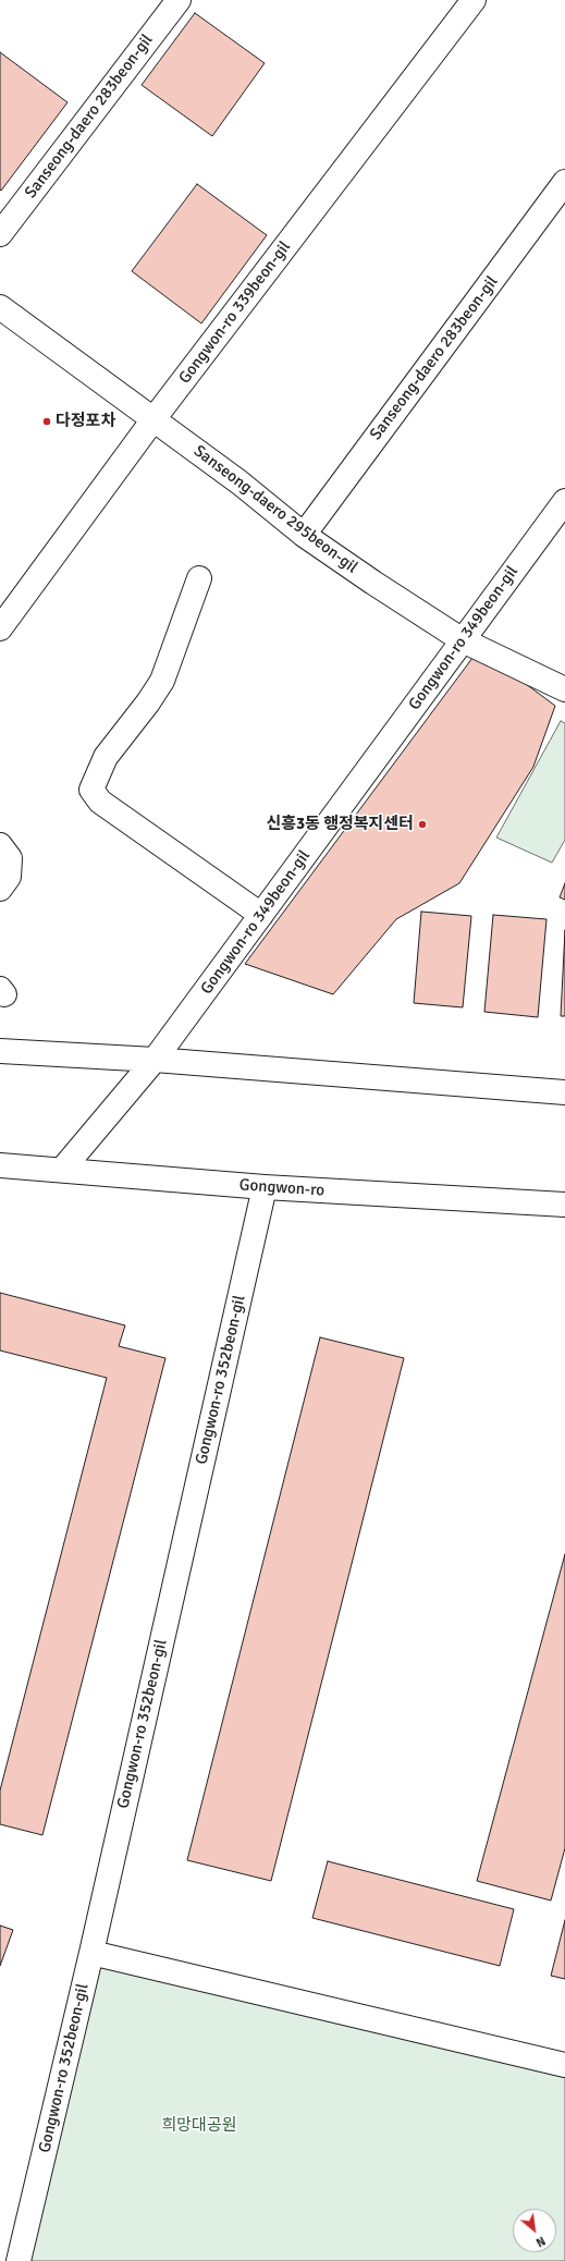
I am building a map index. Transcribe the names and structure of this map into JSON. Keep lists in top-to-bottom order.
{
  "streets": {
    "street": [
      "Sanseong-daero 283beon-gil",
      "Gongwon-ro 339beon-gil",
      "Sanseong-daero 295beon-gil",
      "Gongwon-ro 349beon-gil",
      "Gongwon-ro",
      "Gongwon-ro 352beon-gil"
    ]
  },
  "crossings": [
    ["Sanseong-daero 283beon-gil", "Sanseong-daero 295beon-gil"],
    ["Gongwon-ro 339beon-gil", "Sanseong-daero 295beon-gil"],
    ["Sanseong-daero 295beon-gil", "Gongwon-ro 349beon-gil"],
    ["Gongwon-ro 349beon-gil", "Gongwon-ro"],
    ["Gongwon-ro", "Gongwon-ro 352beon-gil"]
  ],
  "parks": ["희망대공원"],
  "places": ["다정포차", "신흥3동 행정복지센터"],
  "north": "bottom right"
}
